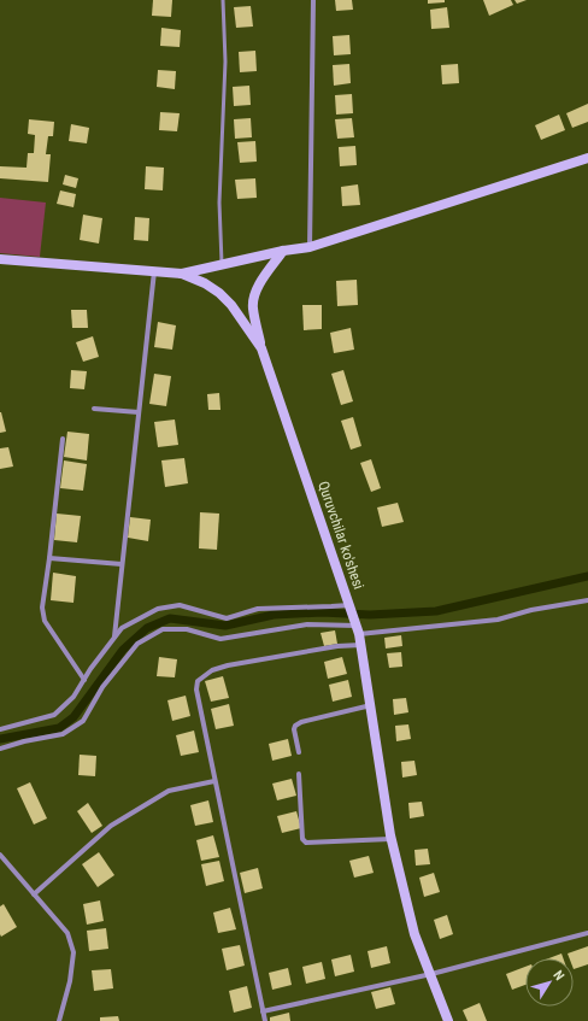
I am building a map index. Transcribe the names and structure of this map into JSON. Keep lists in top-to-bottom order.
{
  "streets": {
    "main road": ["Quruvchilar ko'shesi"]
  },
  "north": "top right"
}
